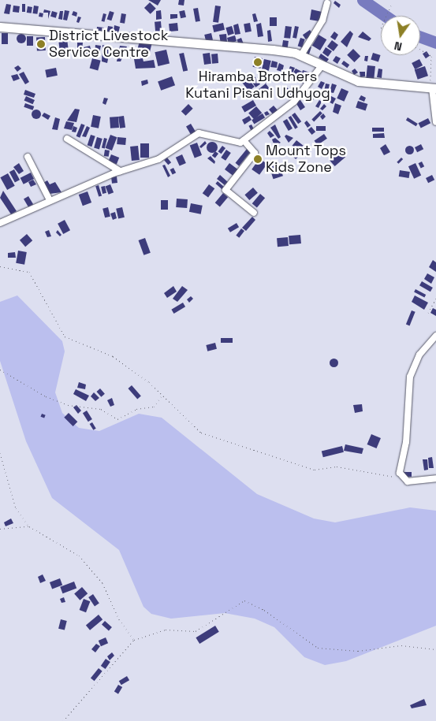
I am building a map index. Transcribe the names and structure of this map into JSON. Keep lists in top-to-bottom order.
{
  "places": ["District Livestock Service Centre", "Hiramba Brothers Kutani Pisani Udhyog", "Mount Tops Kids Zone"],
  "north": "bottom"
}
